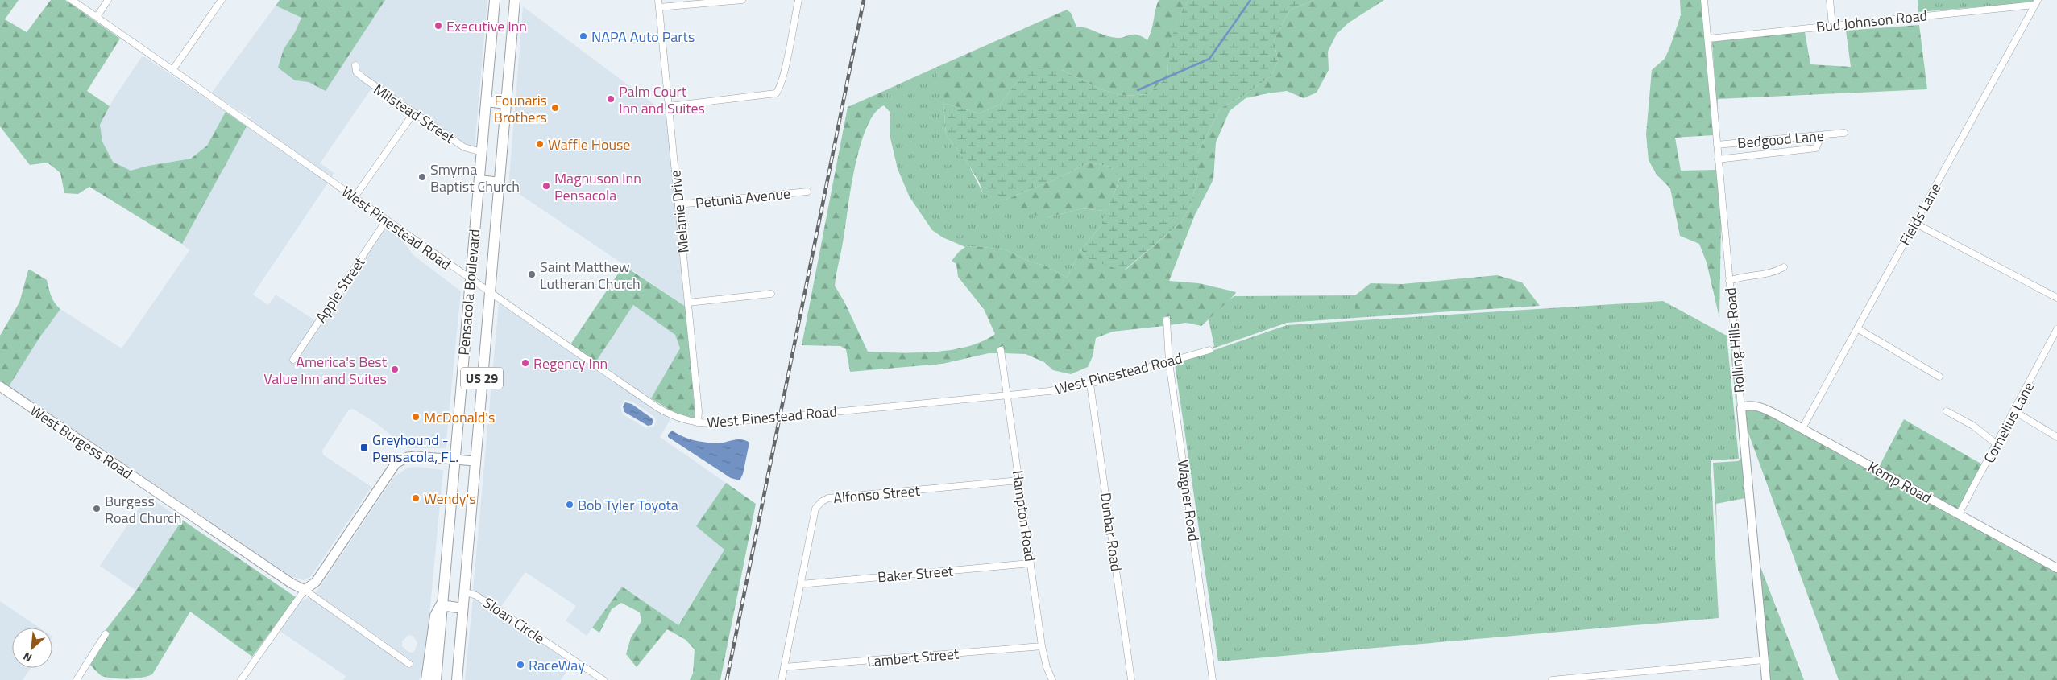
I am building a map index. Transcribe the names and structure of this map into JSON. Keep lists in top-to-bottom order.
{
  "streets": {
    "main road": ["Pensacola Boulevard", "US 29", "West Burgess Road"],
    "street": [
      "Bud Johnson Road",
      "Milstead Street",
      "Bedgood Lane",
      "Petunia Avenue",
      "Melanie Drive",
      "Fields Lane",
      "West Pinestead Road",
      "Apple Street",
      "Rolling Hills Road",
      "Cornelius Lane",
      "Kemp Road",
      "Alfonso Street",
      "Wagner Road",
      "Hampton Road",
      "Dunbar Road",
      "Baker Street",
      "Sloan Circle",
      "Lambert Street"
    ]
  },
  "crossings": [
    ["Bud Johnson Road", "Fields Lane"],
    ["Bud Johnson Road", "Rolling Hills Road"],
    ["Milstead Street", "Pensacola Boulevard"],
    ["Bedgood Lane", "Rolling Hills Road"],
    ["Petunia Avenue", "Melanie Drive"],
    ["Melanie Drive", "West Pinestead Road"],
    ["Fields Lane", "Kemp Road"],
    ["West Pinestead Road", "Apple Street"],
    ["West Pinestead Road", "Pensacola Boulevard"],
    ["West Pinestead Road", "Wagner Road"],
    ["West Pinestead Road", "Hampton Road"],
    ["West Pinestead Road", "Dunbar Road"],
    ["Pensacola Boulevard", "Sloan Circle"],
    ["Rolling Hills Road", "Kemp Road"],
    ["Cornelius Lane", "Kemp Road"],
    ["Alfonso Street", "Hampton Road"],
    ["Alfonso Street", "Baker Street"],
    ["Alfonso Street", "Lambert Street"],
    ["Hampton Road", "Baker Street"],
    ["Hampton Road", "Lambert Street"]
  ],
  "places": {
    "other": [
      "Executive Inn",
      "NAPA Auto Parts",
      "Palm Court Inn and Suites",
      "Founaris Brothers",
      "Waffle House",
      "Smyrna Baptist Church",
      "Magnuson Inn Pensacola",
      "Saint Matthew Lutheran Church",
      "Regency Inn",
      "America's Best Value Inn and Suites",
      "McDonald's",
      "Wendy's",
      "Bob Tyler Toyota",
      "Burgess Road Church",
      "RaceWay"
    ],
    "transit": ["Greyhound - Pensacola, FL."]
  },
  "north": "bottom left"
}
